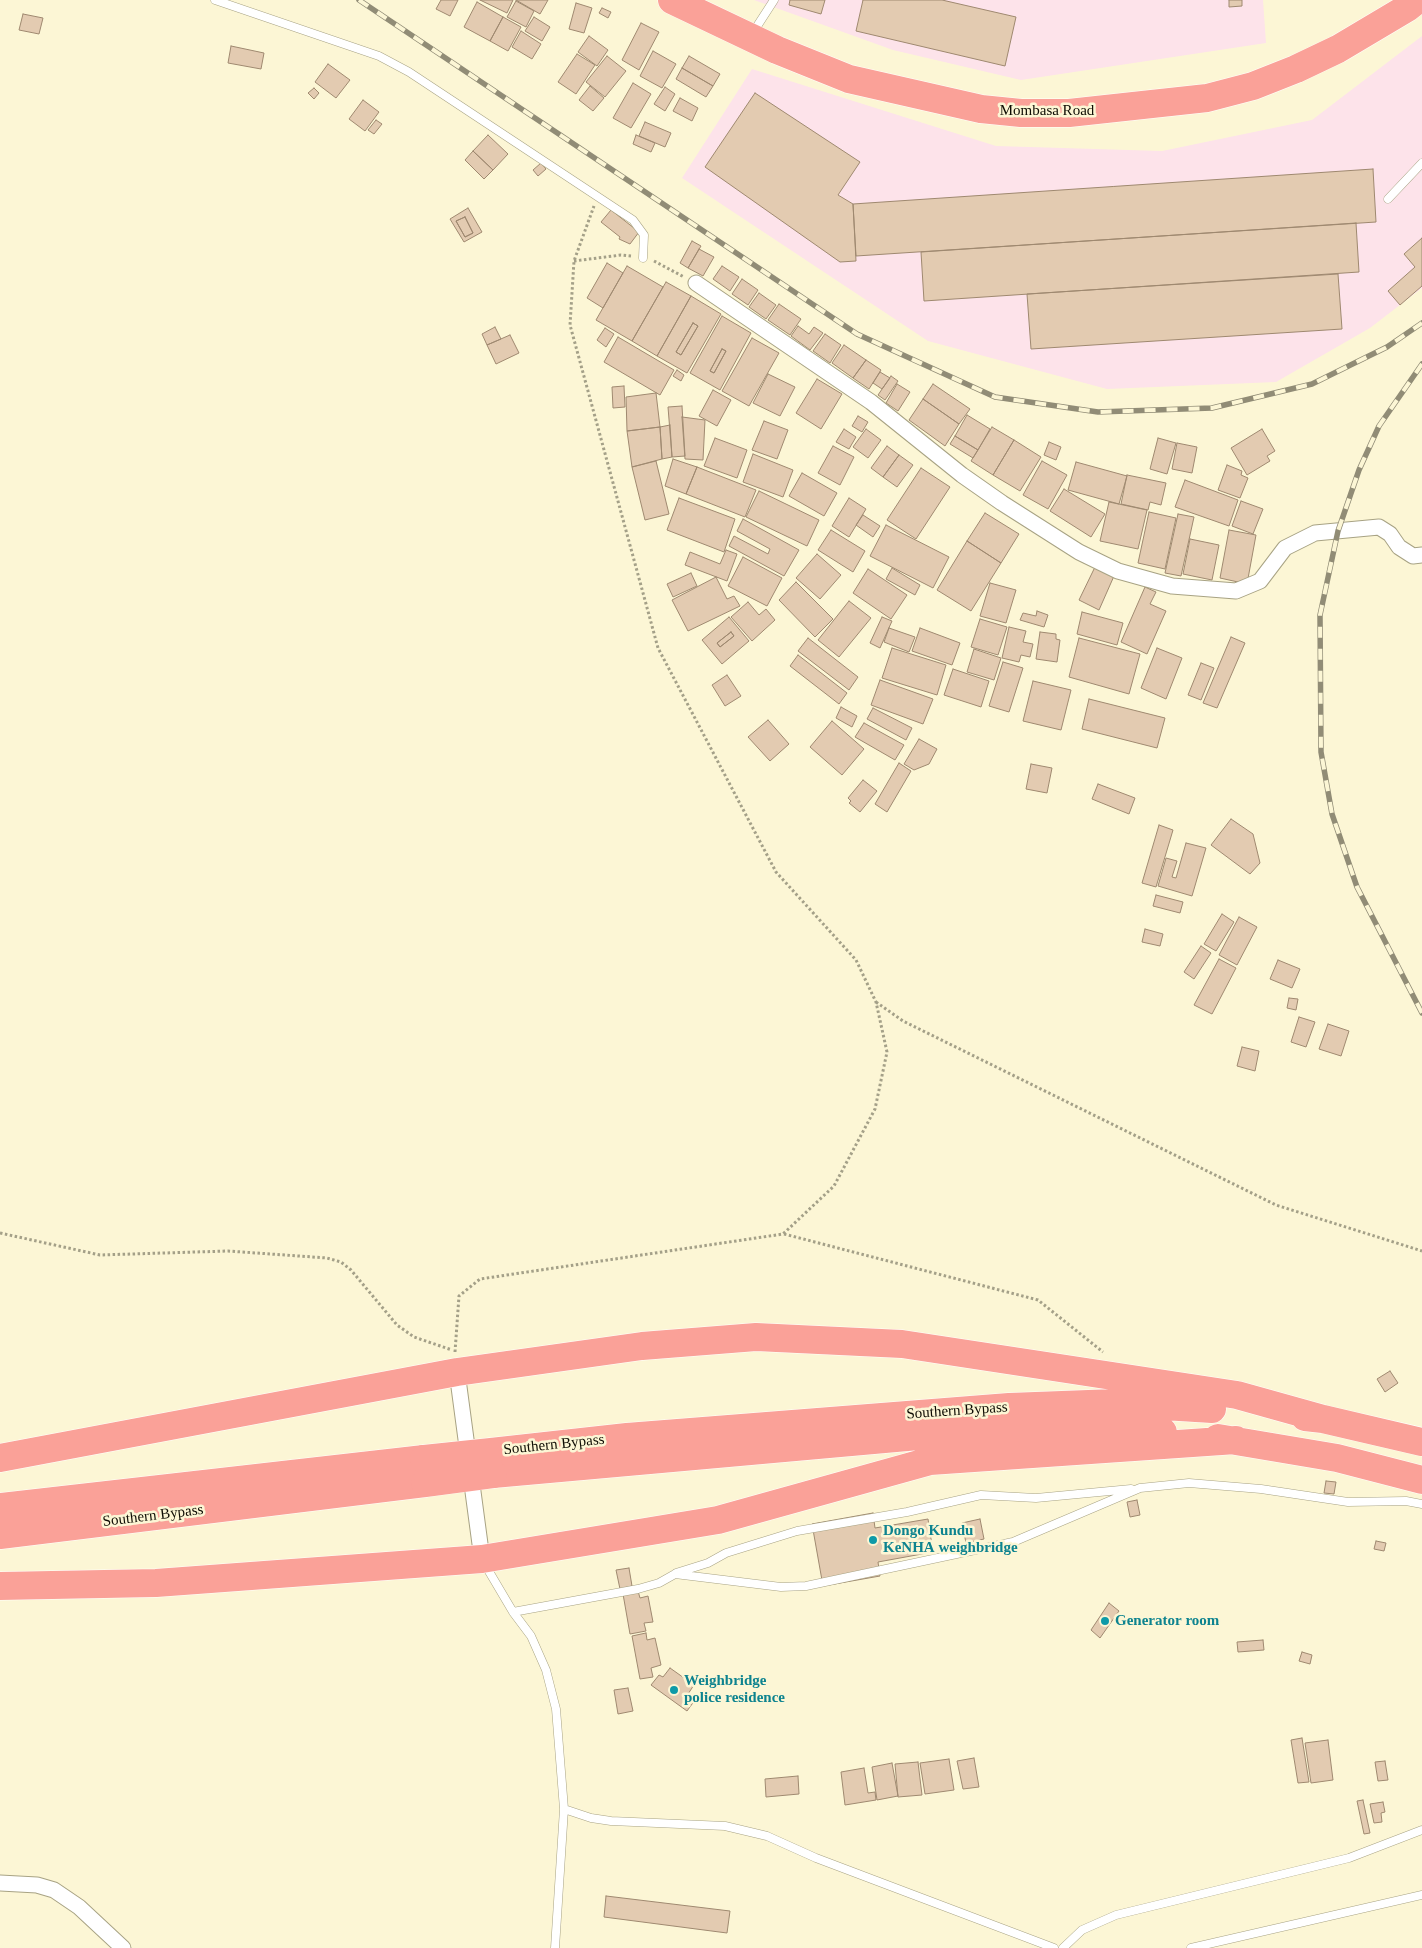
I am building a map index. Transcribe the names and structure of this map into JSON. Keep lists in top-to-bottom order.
{
  "streets": {
    "highway": ["Mombasa Road", "Southern Bypass"]
  },
  "places": ["Dongo Kundu KeNHA weighbridge", "Generator room", "Weighbridge police residence"]
}
